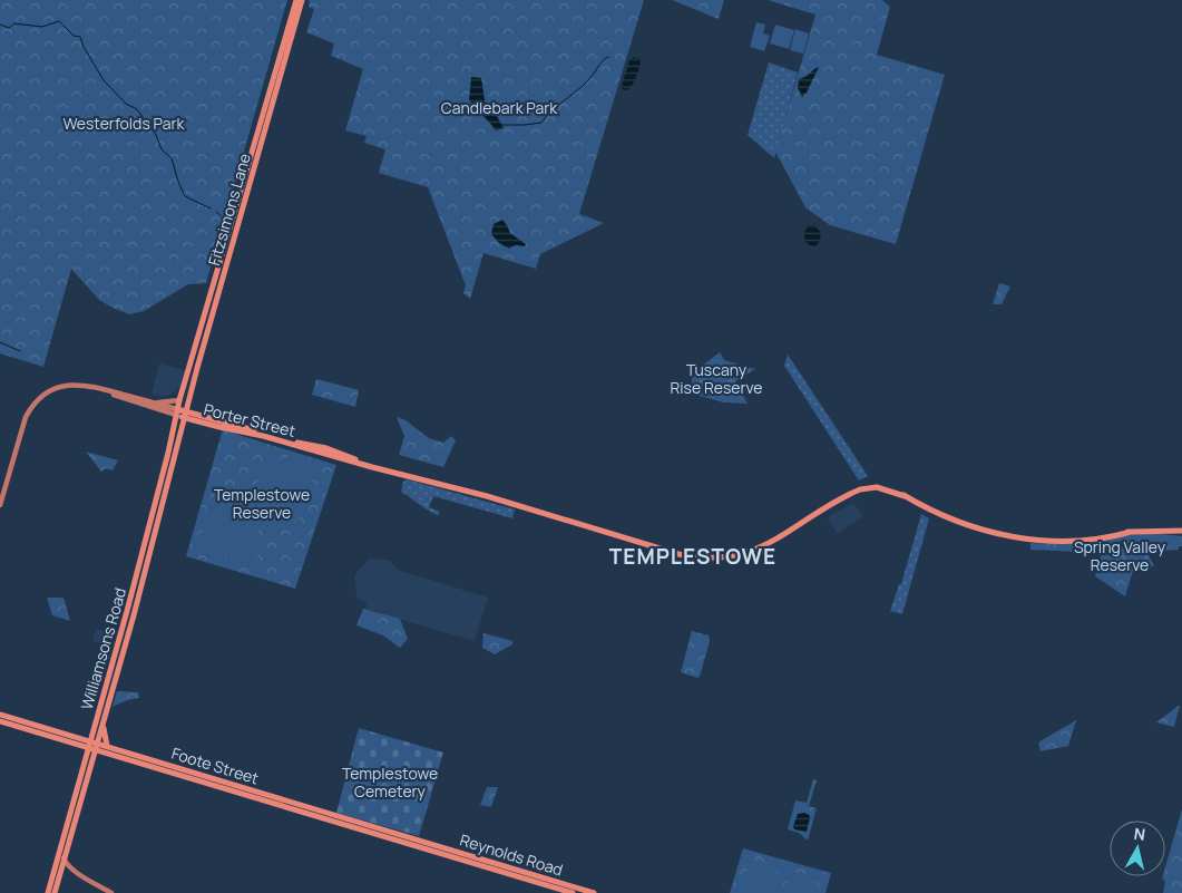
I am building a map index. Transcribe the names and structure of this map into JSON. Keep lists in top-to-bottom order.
{
  "streets": {
    "main road": [
      "Fitzsimons Lane",
      "Porter Street",
      "Williamsons Road",
      "Foote Street",
      "Reynolds Road"
    ]
  },
  "crossings": [
    ["Fitzsimons Lane", "Porter Street"],
    ["Fitzsimons Lane", "Williamsons Road"],
    ["Porter Street", "Williamsons Road"],
    ["Williamsons Road", "Foote Street"],
    ["Foote Street", "Reynolds Road"]
  ],
  "districts": ["TEMPLESTOWE"],
  "parks": [
    "Candlebark Park",
    "Westerfolds Park",
    "Tuscany Rise Reserve",
    "Templestowe Reserve",
    "Spring Valley Reserve",
    "Templestowe Cemetery"
  ],
  "north": "top"
}
